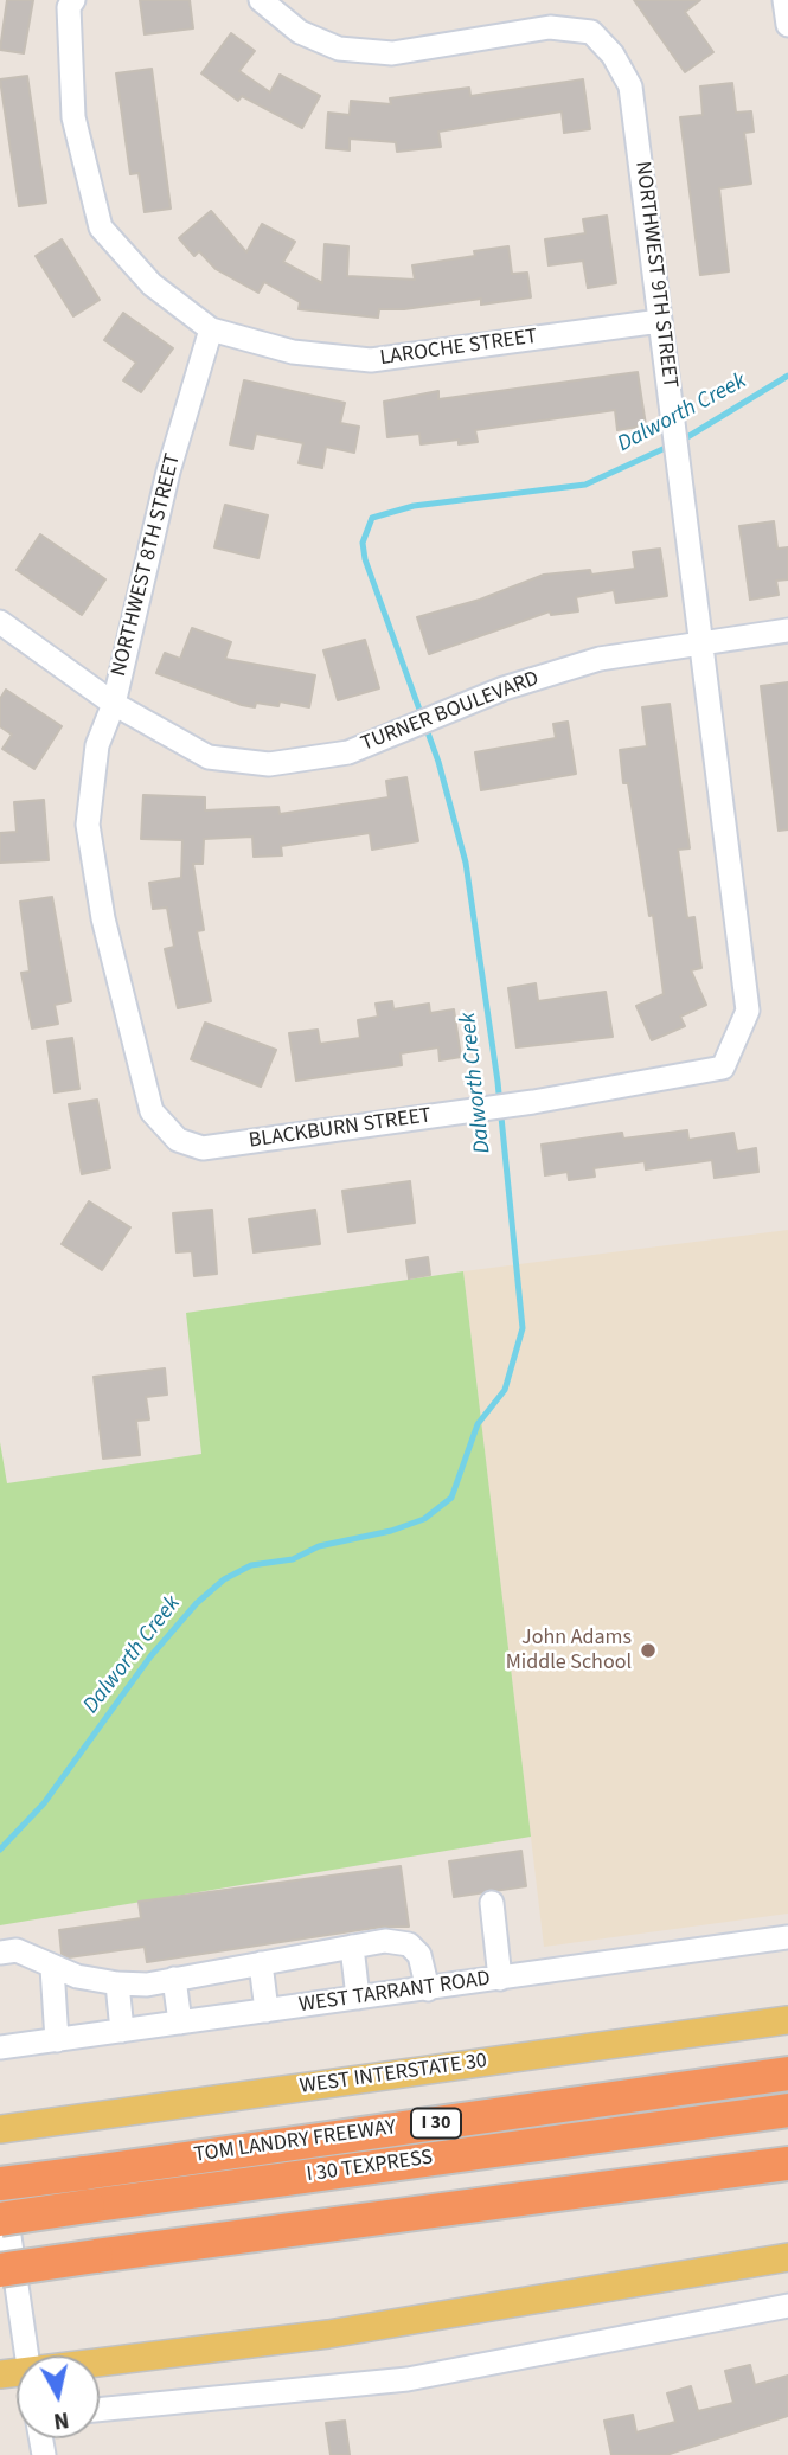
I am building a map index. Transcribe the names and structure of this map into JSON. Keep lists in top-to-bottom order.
{
  "streets": {
    "highway": ["I 30", "TOM LANDRY FREEWAY", "I 30 TEXPRESS"],
    "main road": ["WEST INTERSTATE 30"],
    "street": [
      "NORTHWEST 9TH STREET",
      "LAROCHE STREET",
      "NORTHWEST 8TH STREET",
      "TURNER BOULEVARD",
      "BLACKBURN STREET",
      "WEST TARRANT ROAD"
    ]
  },
  "crossings": [
    ["NORTHWEST 9TH STREET", "LAROCHE STREET"],
    ["NORTHWEST 9TH STREET", "TURNER BOULEVARD"],
    ["NORTHWEST 9TH STREET", "BLACKBURN STREET"],
    ["LAROCHE STREET", "NORTHWEST 8TH STREET"],
    ["NORTHWEST 8TH STREET", "TURNER BOULEVARD"],
    ["NORTHWEST 8TH STREET", "BLACKBURN STREET"]
  ],
  "water": ["Dalworth Creek"],
  "places": ["John Adams Middle School"],
  "north": "bottom"
}
